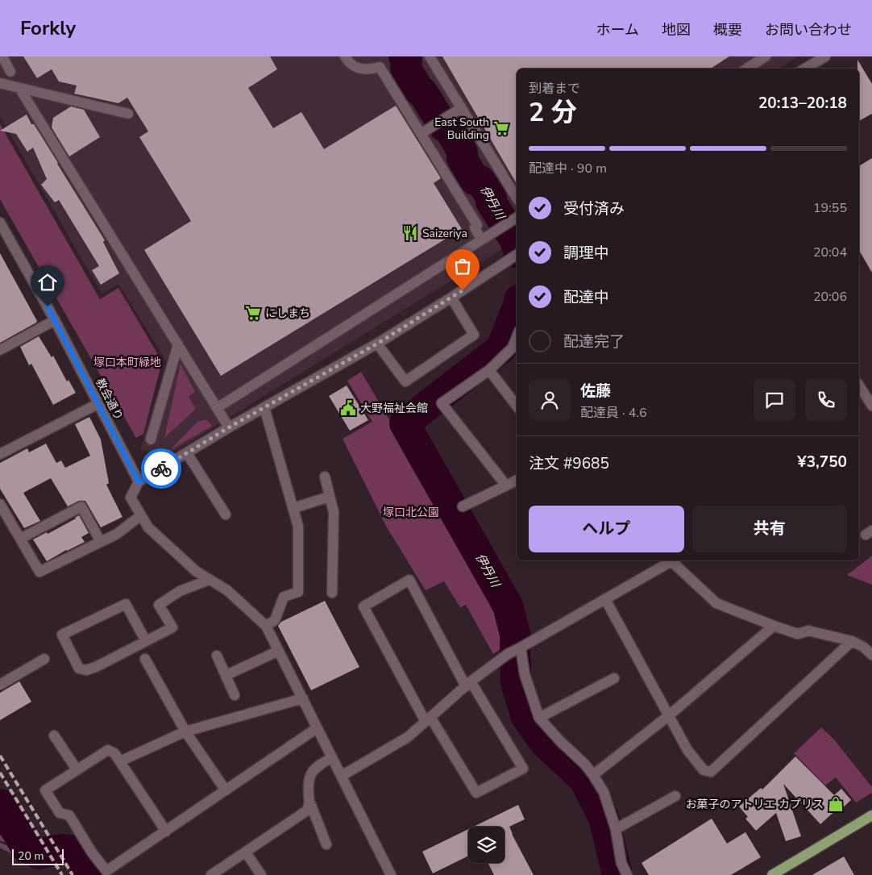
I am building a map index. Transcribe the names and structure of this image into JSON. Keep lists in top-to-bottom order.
{
  "streets": {
    "street": ["教会通り"]
  },
  "water": ["伊丹川"],
  "parks": ["塚口本町緑地", "塚口北公園"],
  "places": {
    "supermarket": ["East South Building", "にしまち"],
    "restaurant": ["Saizeriya"],
    "public building": ["大野福祉会館"],
    "shop": ["お菓子のアトリエ カプリス"]
  },
  "scale_bar": "20 m",
  "page": {
    "header": "Forkly",
    "nav": [
      "ホーム",
      "地図",
      "概要",
      "お問い合わせ"
    ],
    "heading": ["2 分", "到着まで", "20:13–20:18"],
    "panel": [
      "佐藤",
      "配達員 · 4.6",
      "注文 #9685",
      "¥3,750"
    ],
    "bar": "配達中 · 90 m",
    "list": [
      ["受付済み", "19:55"],
      ["調理中", "20:04"],
      ["配達中", "20:06"],
      "配達完了"
    ],
    "buttons": ["ヘルプ", "共有"],
    "scale": "20 m"
  }
}
